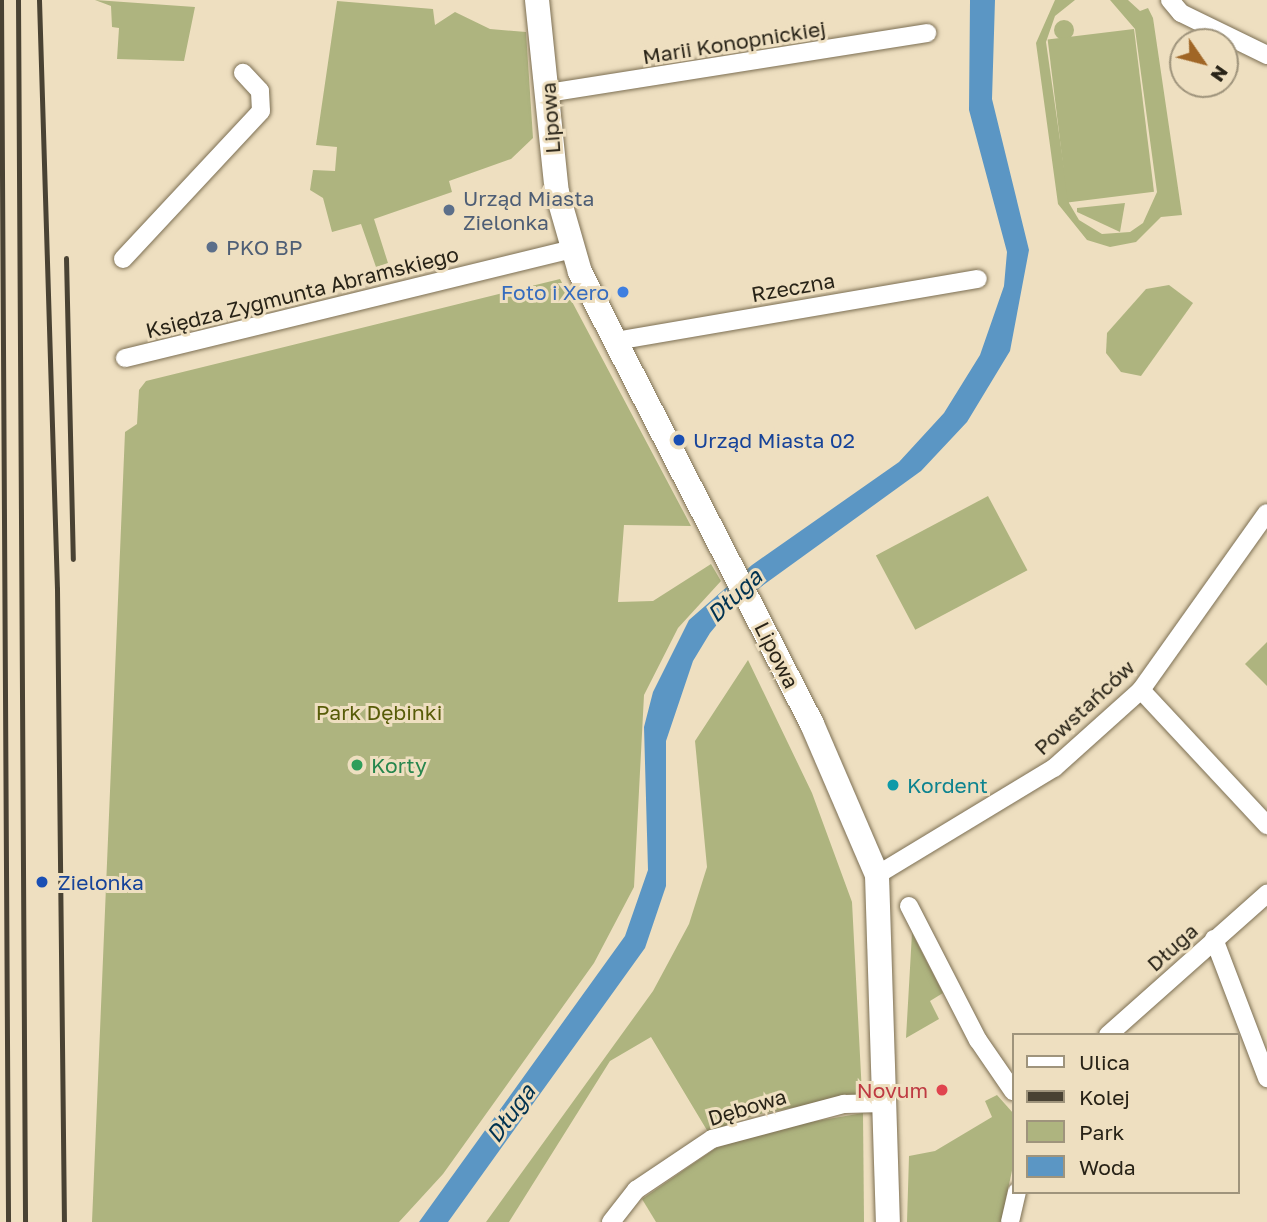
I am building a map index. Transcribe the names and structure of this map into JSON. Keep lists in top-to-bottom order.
{
  "streets": {
    "street": [
      "Marii Konopnickiej",
      "Lipowa",
      "Rzeczna",
      "Księdza Zygmunta Abramskiego",
      "Powstańców",
      "Długa",
      "Dębowa"
    ]
  },
  "crossings": [
    ["Marii Konopnickiej", "Lipowa"],
    ["Lipowa", "Rzeczna"],
    ["Lipowa", "Księdza Zygmunta Abramskiego"],
    ["Lipowa", "Powstańców"],
    ["Lipowa", "Dębowa"]
  ],
  "water": ["Długa"],
  "parks": ["Park Dębinki"],
  "places": [
    "Urząd Miasta Zielonka",
    "PKO BP",
    "Foto i Xero",
    "Urząd Miasta 02",
    "Korty",
    "Kordent",
    "Zielonka",
    "Novum"
  ],
  "legend": [
    "Ulica",
    "Kolej",
    "Park",
    "Woda"
  ],
  "north": "bottom right"
}
